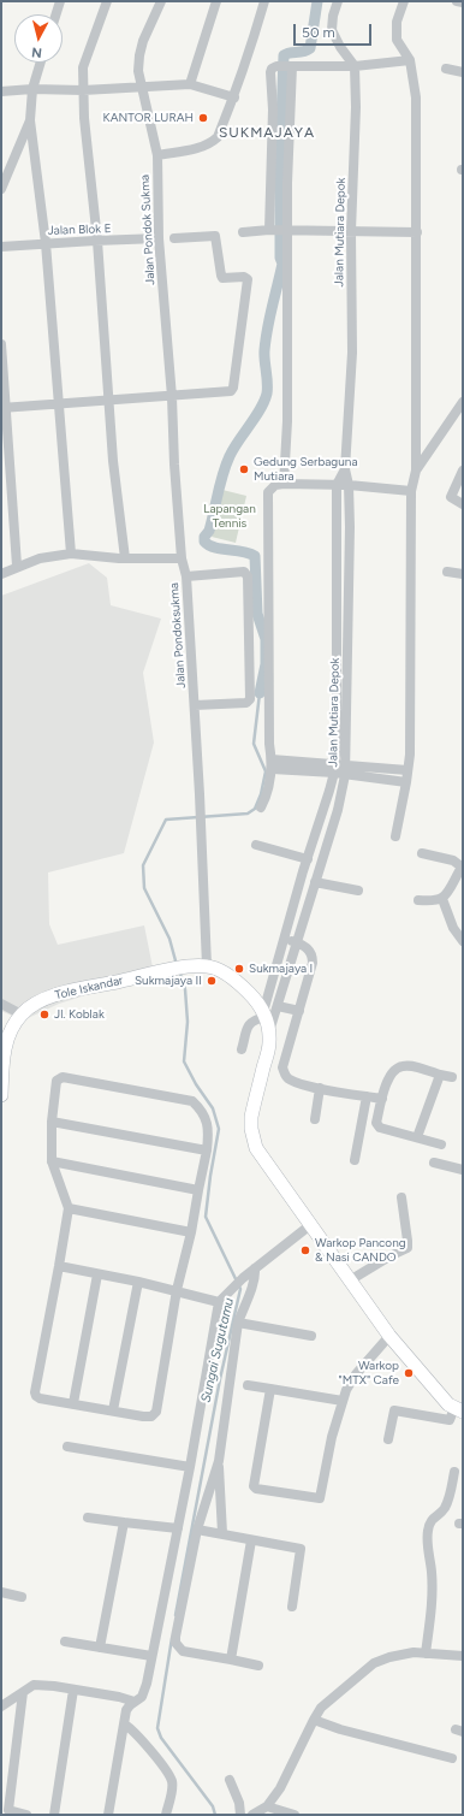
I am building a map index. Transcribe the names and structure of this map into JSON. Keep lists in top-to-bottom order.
{
  "streets": {
    "main road": ["Tole Iskandar"],
    "street": [
      "Jalan Blok E",
      "Jalan Pondok Sukma",
      "Jalan Mutiara Depok",
      "Jalan Pondoksukma"
    ]
  },
  "crossings": [
    ["Jalan Blok E", "Jalan Pondok Sukma"],
    ["Jalan Pondok Sukma", "Jalan Pondoksukma"],
    ["Jalan Pondoksukma", "Tole Iskandar"]
  ],
  "districts": ["SUKMAJAYA"],
  "water": ["Sungai Sugutamu"],
  "parks": ["Lapangan Tennis"],
  "places": [
    "KANTOR LURAH",
    "Gedung Serbaguna Mutiara",
    "Sukmajaya I",
    "Sukmajaya II",
    "Jl. Koblak",
    "Warkop Pancong & Nasi CANDO",
    "Warkop \"MTX\" Cafe"
  ],
  "scale_bar": "50 m",
  "north": "bottom"
}
